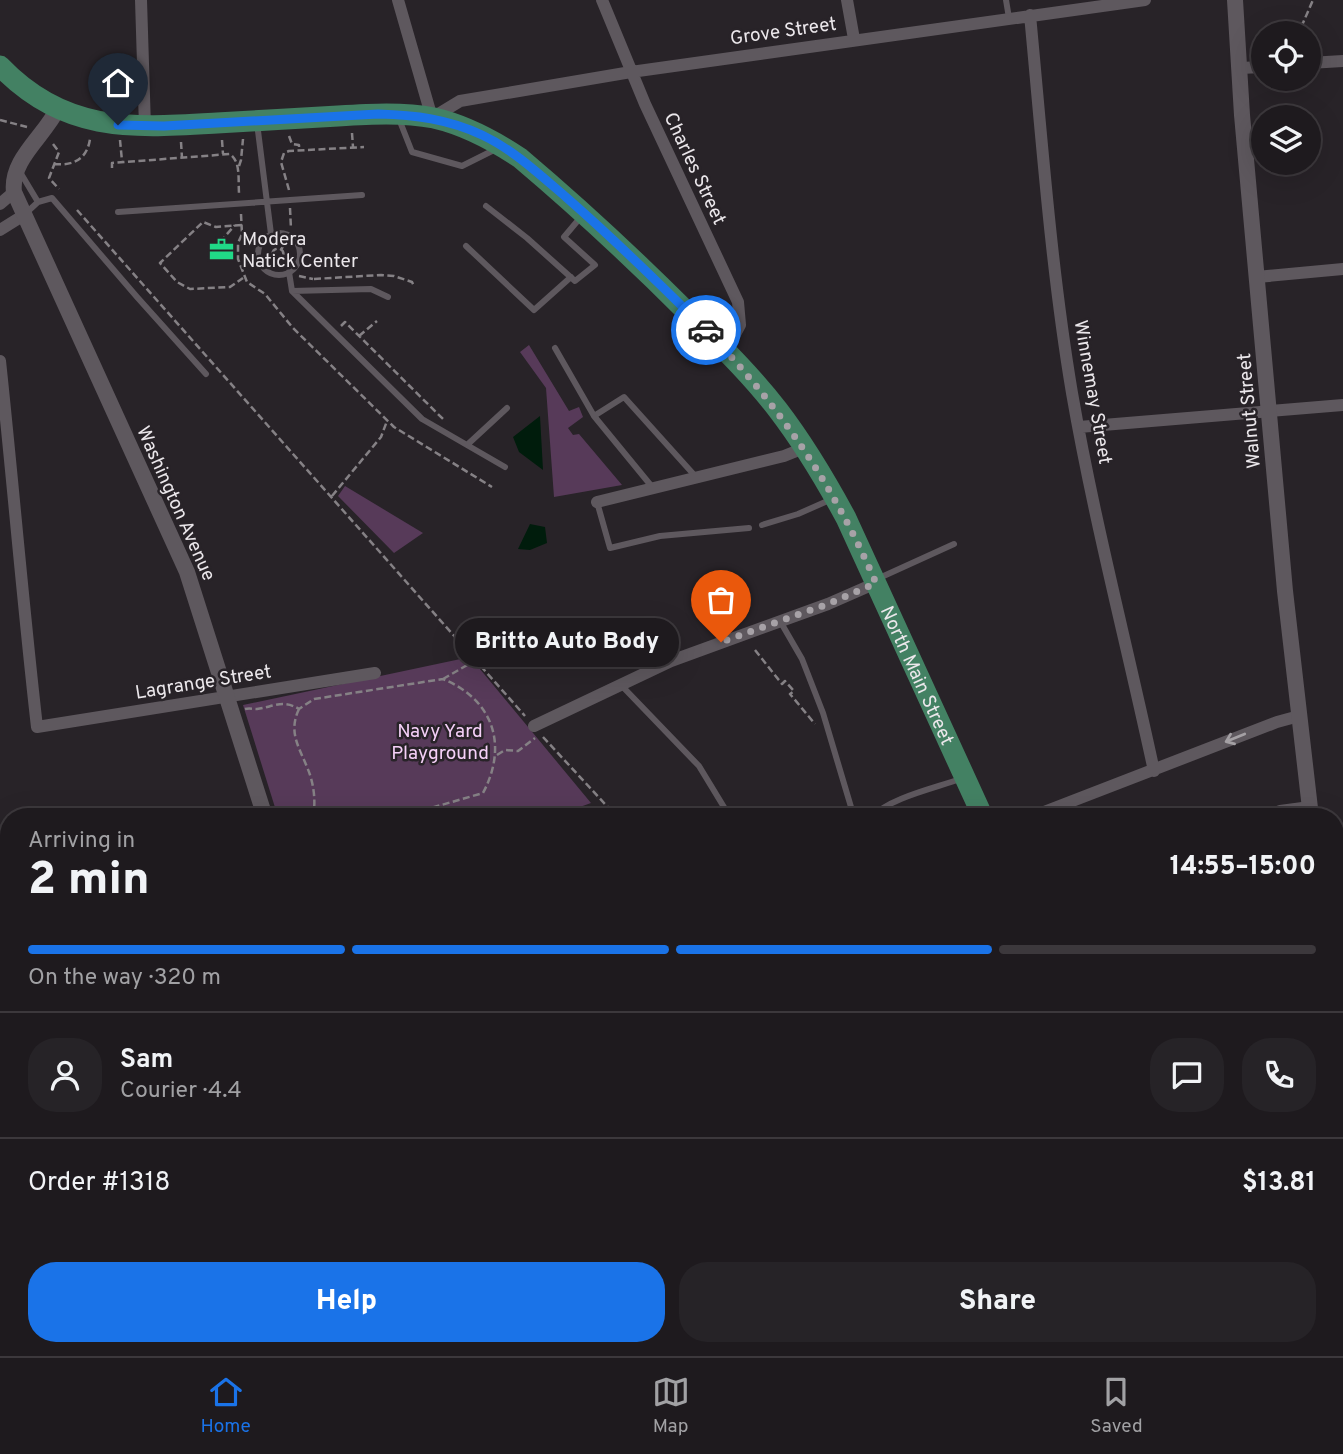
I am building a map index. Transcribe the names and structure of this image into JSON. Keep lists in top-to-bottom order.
{
  "streets": {
    "main road": ["North Main Street"],
    "street": [
      "Grove Street",
      "Charles Street",
      "Winnemay Street",
      "Walnut Street",
      "Washington Avenue",
      "Lagrange Street"
    ]
  },
  "crossings": [
    ["Grove Street", "Charles Street"],
    ["Grove Street", "Winnemay Street"],
    ["Grove Street", "North Main Street"],
    ["Charles Street", "North Main Street"],
    ["Washington Avenue", "Lagrange Street"]
  ],
  "parks": ["Navy Yard Playground"],
  "places": {
    "office": ["Modera Natick Center"],
    "other": ["Britto Auto Body"]
  },
  "page": {
    "bubble": "Britto Auto Body",
    "heading": ["2 min", "Arriving in", "14:55–15:00"],
    "panel": [
      "Sam",
      "Courier · 4.4",
      "Order #1318",
      "$13.81"
    ],
    "bar": "On the way · 320 m",
    "buttons": ["Help", "Share"],
    "tabs": ["Home", "Map", "Saved"]
  }
}
